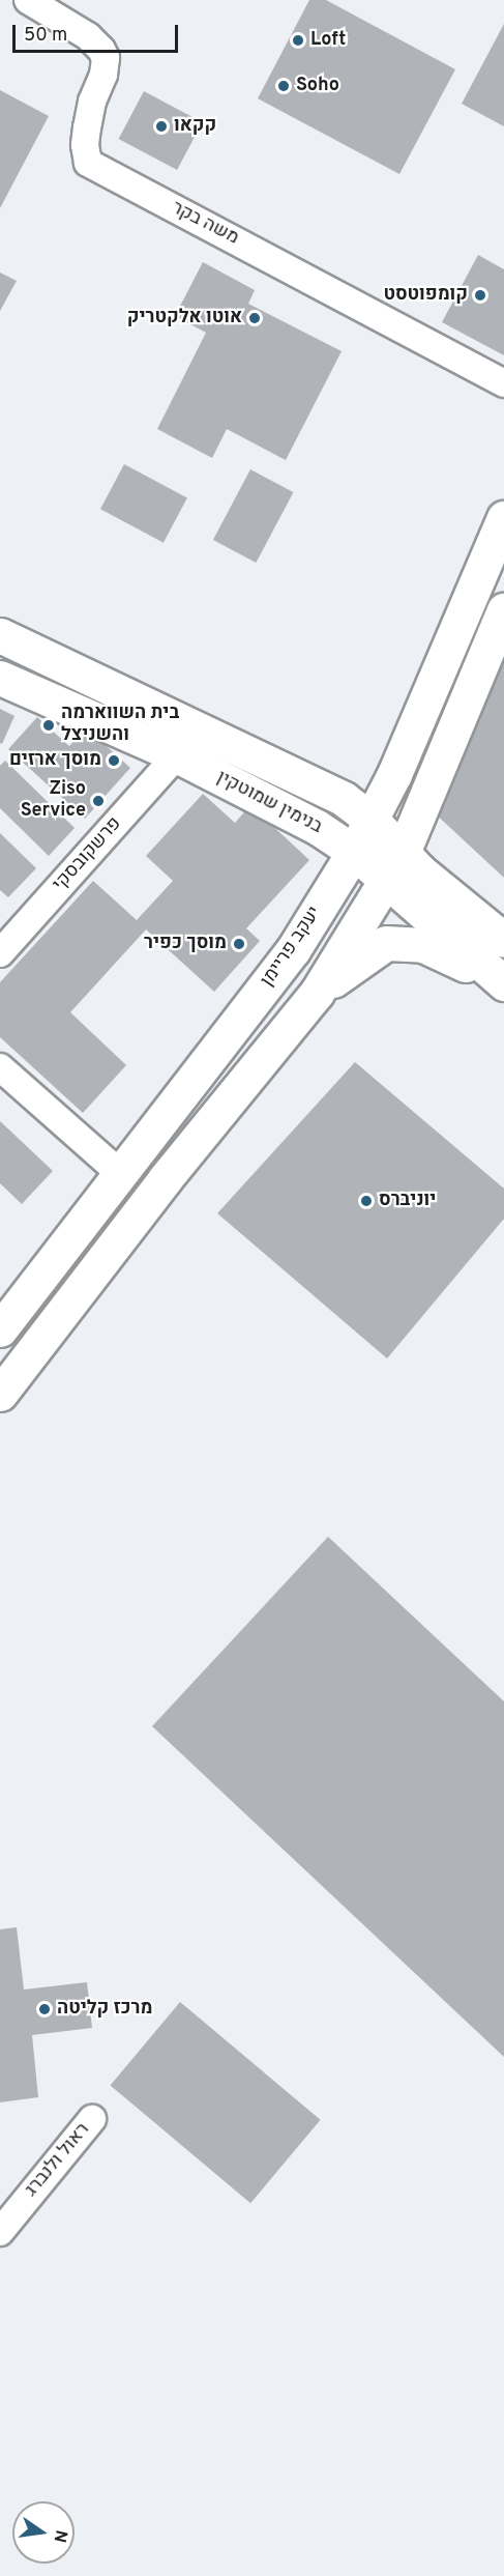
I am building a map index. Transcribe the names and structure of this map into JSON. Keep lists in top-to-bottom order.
{
  "streets": {
    "main road": ["בנימין שמוטקין", "יעקב פריימן"],
    "street": ["משה בקר", "פרשקובסקי", "ראול ולנברג"]
  },
  "crossings": [
    ["בנימין שמוטקין", "פרשקובסקי"],
    ["בנימין שמוטקין", "יעקב פריימן"]
  ],
  "places": [
    "Loft",
    "Soho",
    "קקאו",
    "קומפוטסט",
    "אוטו אלקטריק",
    "בית השווארמה והשניצל",
    "מוסך ארזים",
    "Ziso Service",
    "מוסך כפיר",
    "יוניברס",
    "מרכז קליטה"
  ],
  "scale_bar": "50 m",
  "north": "right"
}
